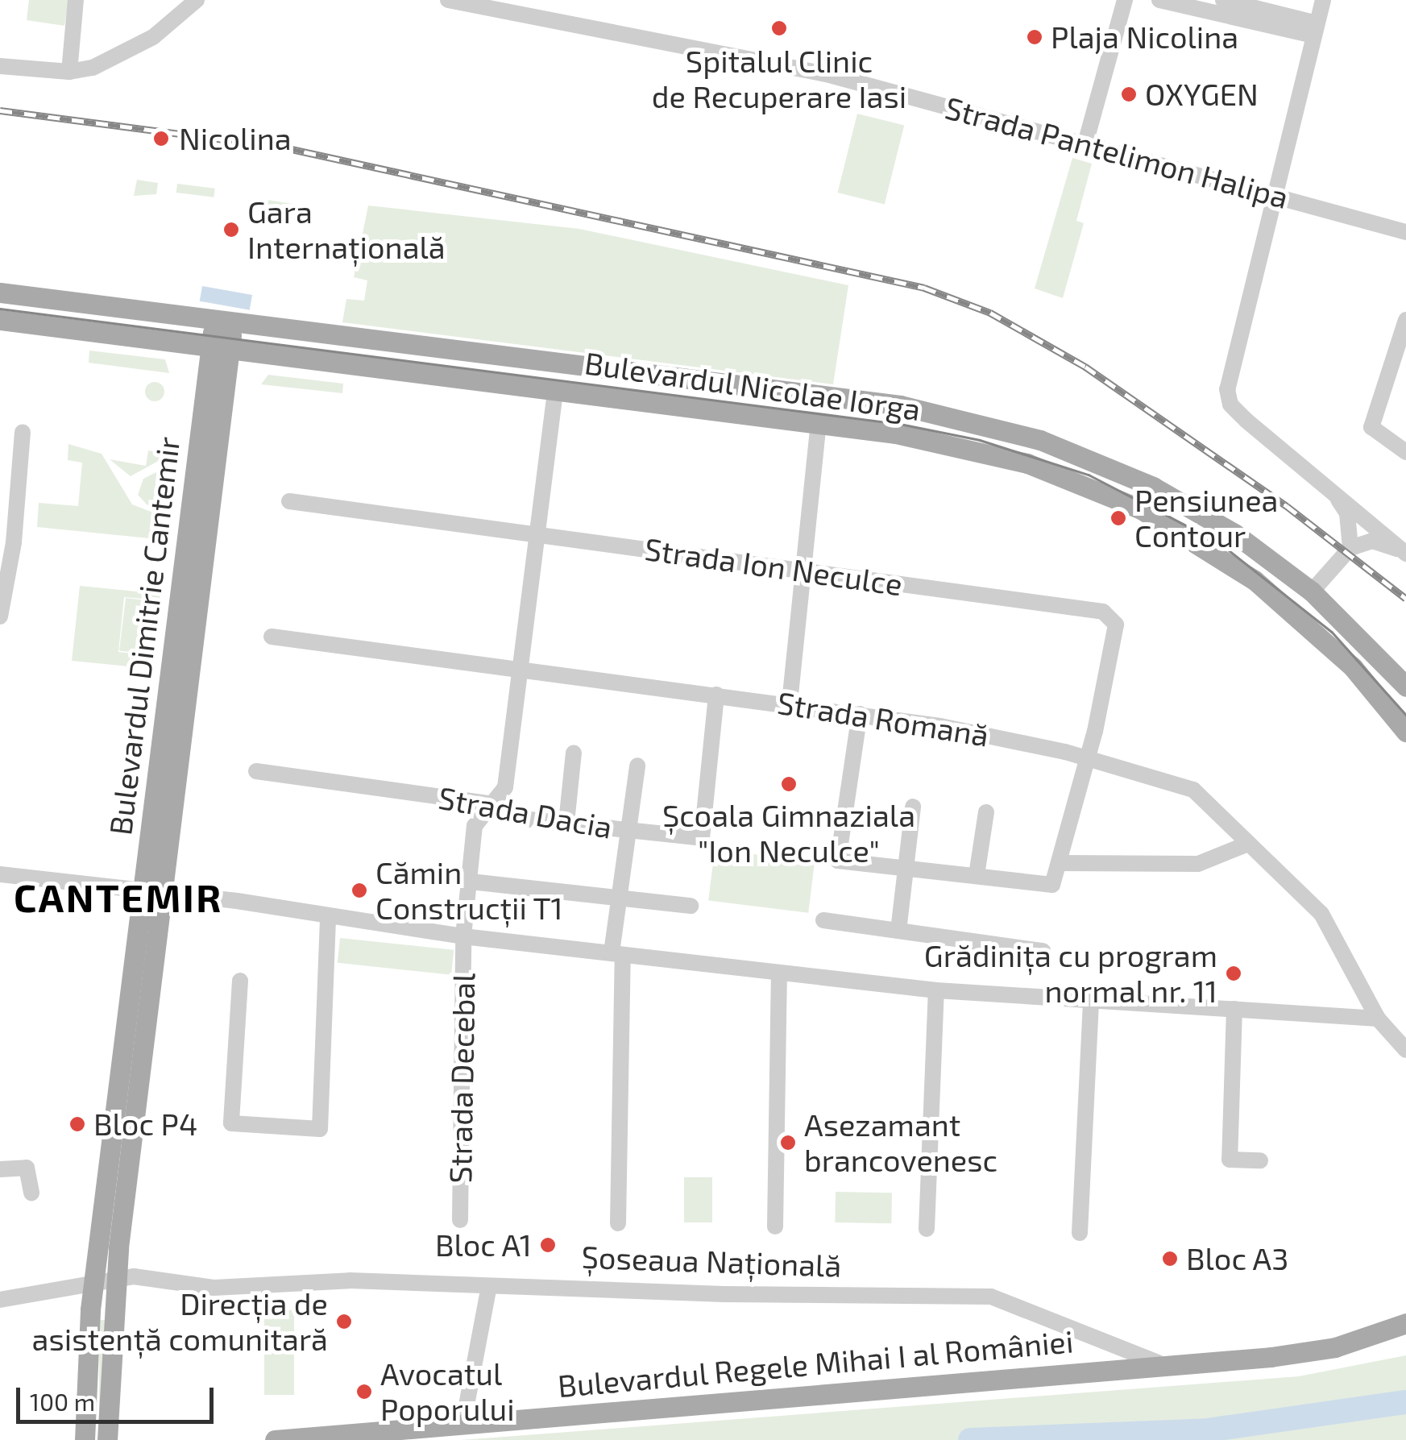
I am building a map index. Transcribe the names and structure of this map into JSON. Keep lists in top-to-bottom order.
{
  "streets": {
    "main road": [
      "Bulevardul Nicolae Iorga",
      "Bulevardul Dimitrie Cantemir",
      "Șoseaua Națională",
      "Bulevardul Regele Mihai I al României"
    ],
    "street": [
      "Strada Pantelimon Halipa",
      "Strada Ion Neculce",
      "Strada Romană",
      "Strada Dacia",
      "Strada Decebal"
    ]
  },
  "crossings": [
    ["Bulevardul Nicolae Iorga", "Bulevardul Dimitrie Cantemir"],
    ["Strada Ion Neculce", "Strada Romană"],
    ["Bulevardul Dimitrie Cantemir", "Strada Decebal"],
    ["Bulevardul Dimitrie Cantemir", "Șoseaua Națională"],
    ["Strada Romană", "Strada Dacia"],
    ["Strada Romană", "Strada Decebal"],
    ["Șoseaua Națională", "Bulevardul Regele Mihai I al României"]
  ],
  "districts": ["CANTEMIR"],
  "places": [
    "Spitalul Clinic de Recuperare Iasi",
    "Plaja Nicolina",
    "OXYGEN",
    "Nicolina",
    "Gara Internațională",
    "Pensiunea Contour",
    "Școala Gimnaziala \"Ion Neculce\"",
    "Cămin Construcții T1",
    "Grădinița cu program normal nr. 11",
    "Bloc P4",
    "Asezamant brancovenesc",
    "Bloc A1",
    "Bloc A3",
    "Direcția de asistență comunitară",
    "Avocatul Poporului"
  ],
  "scale_bar": "100 m"
}
